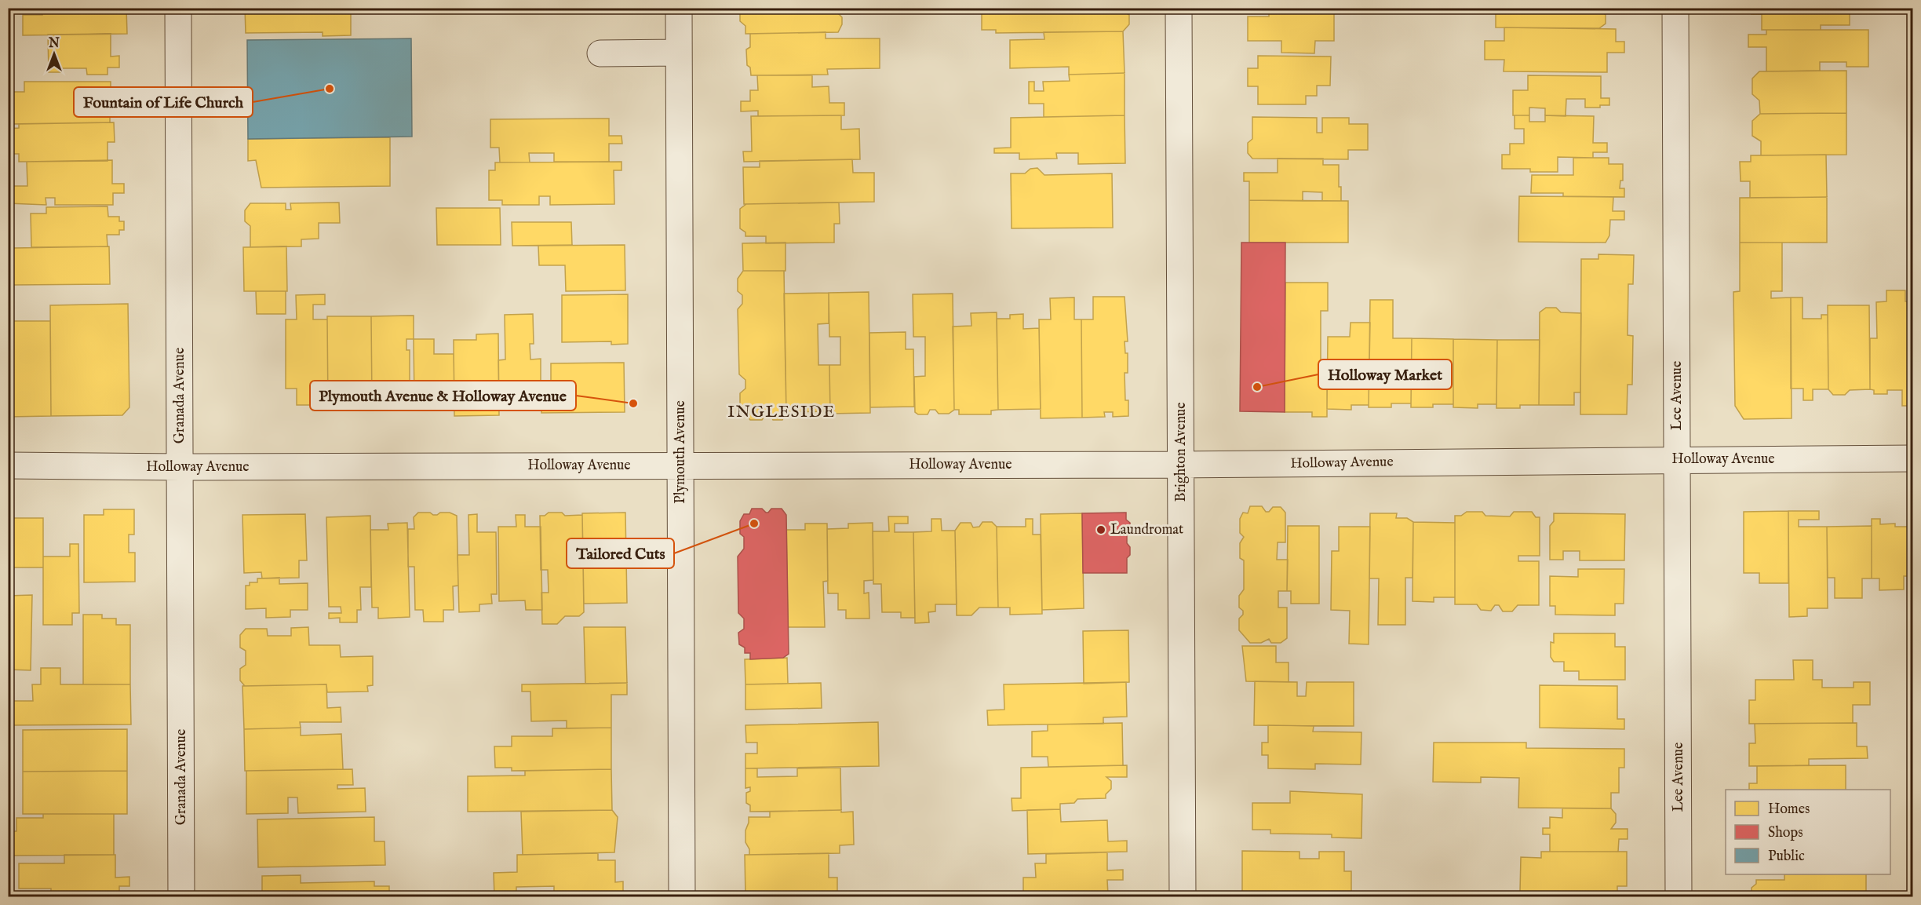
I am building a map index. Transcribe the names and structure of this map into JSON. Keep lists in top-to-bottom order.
{
  "streets": {
    "street": [
      "Granada Avenue",
      "Lee Avenue",
      "Plymouth Avenue",
      "Brighton Avenue",
      "Holloway Avenue"
    ]
  },
  "crossings": [
    ["Granada Avenue", "Holloway Avenue"],
    ["Lee Avenue", "Holloway Avenue"],
    ["Plymouth Avenue", "Holloway Avenue"],
    ["Brighton Avenue", "Holloway Avenue"]
  ],
  "districts": ["INGLESIDE"],
  "places": [
    "Fountain of Life Church",
    "Holloway Market",
    "Plymouth Avenue & Holloway Avenue",
    "Tailored Cuts",
    "Laundromat"
  ],
  "legend": ["Homes", "Shops", "Public"],
  "north": "top"
}
